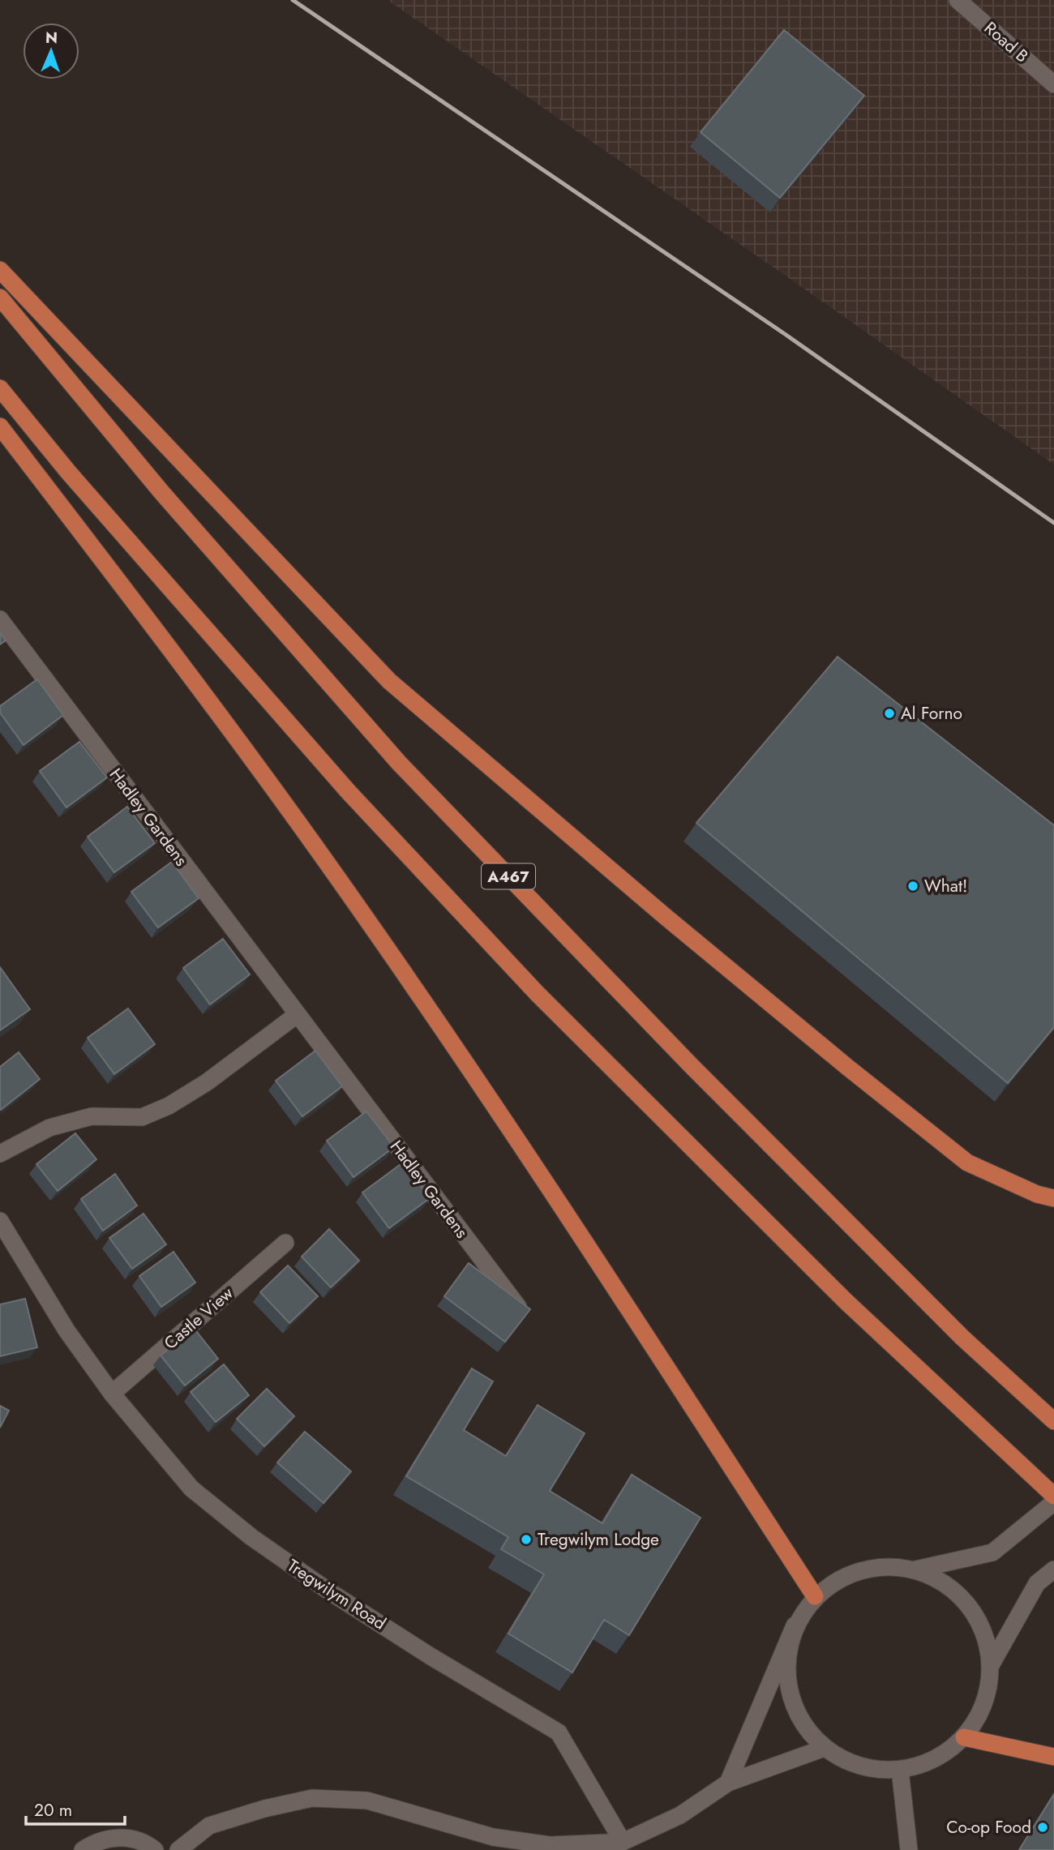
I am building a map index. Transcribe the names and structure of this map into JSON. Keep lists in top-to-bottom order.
{
  "streets": {
    "main road": ["A467"],
    "street": [
      "Road B",
      "Hadley Gardens",
      "Castle View",
      "Tregwilym Road"
    ]
  },
  "crossings": [
    ["Castle View", "Tregwilym Road"]
  ],
  "places": [
    "Al Forno",
    "What!",
    "Tregwilym Lodge",
    "Co-op Food"
  ],
  "scale_bar": "20 m",
  "north": "top"
}
